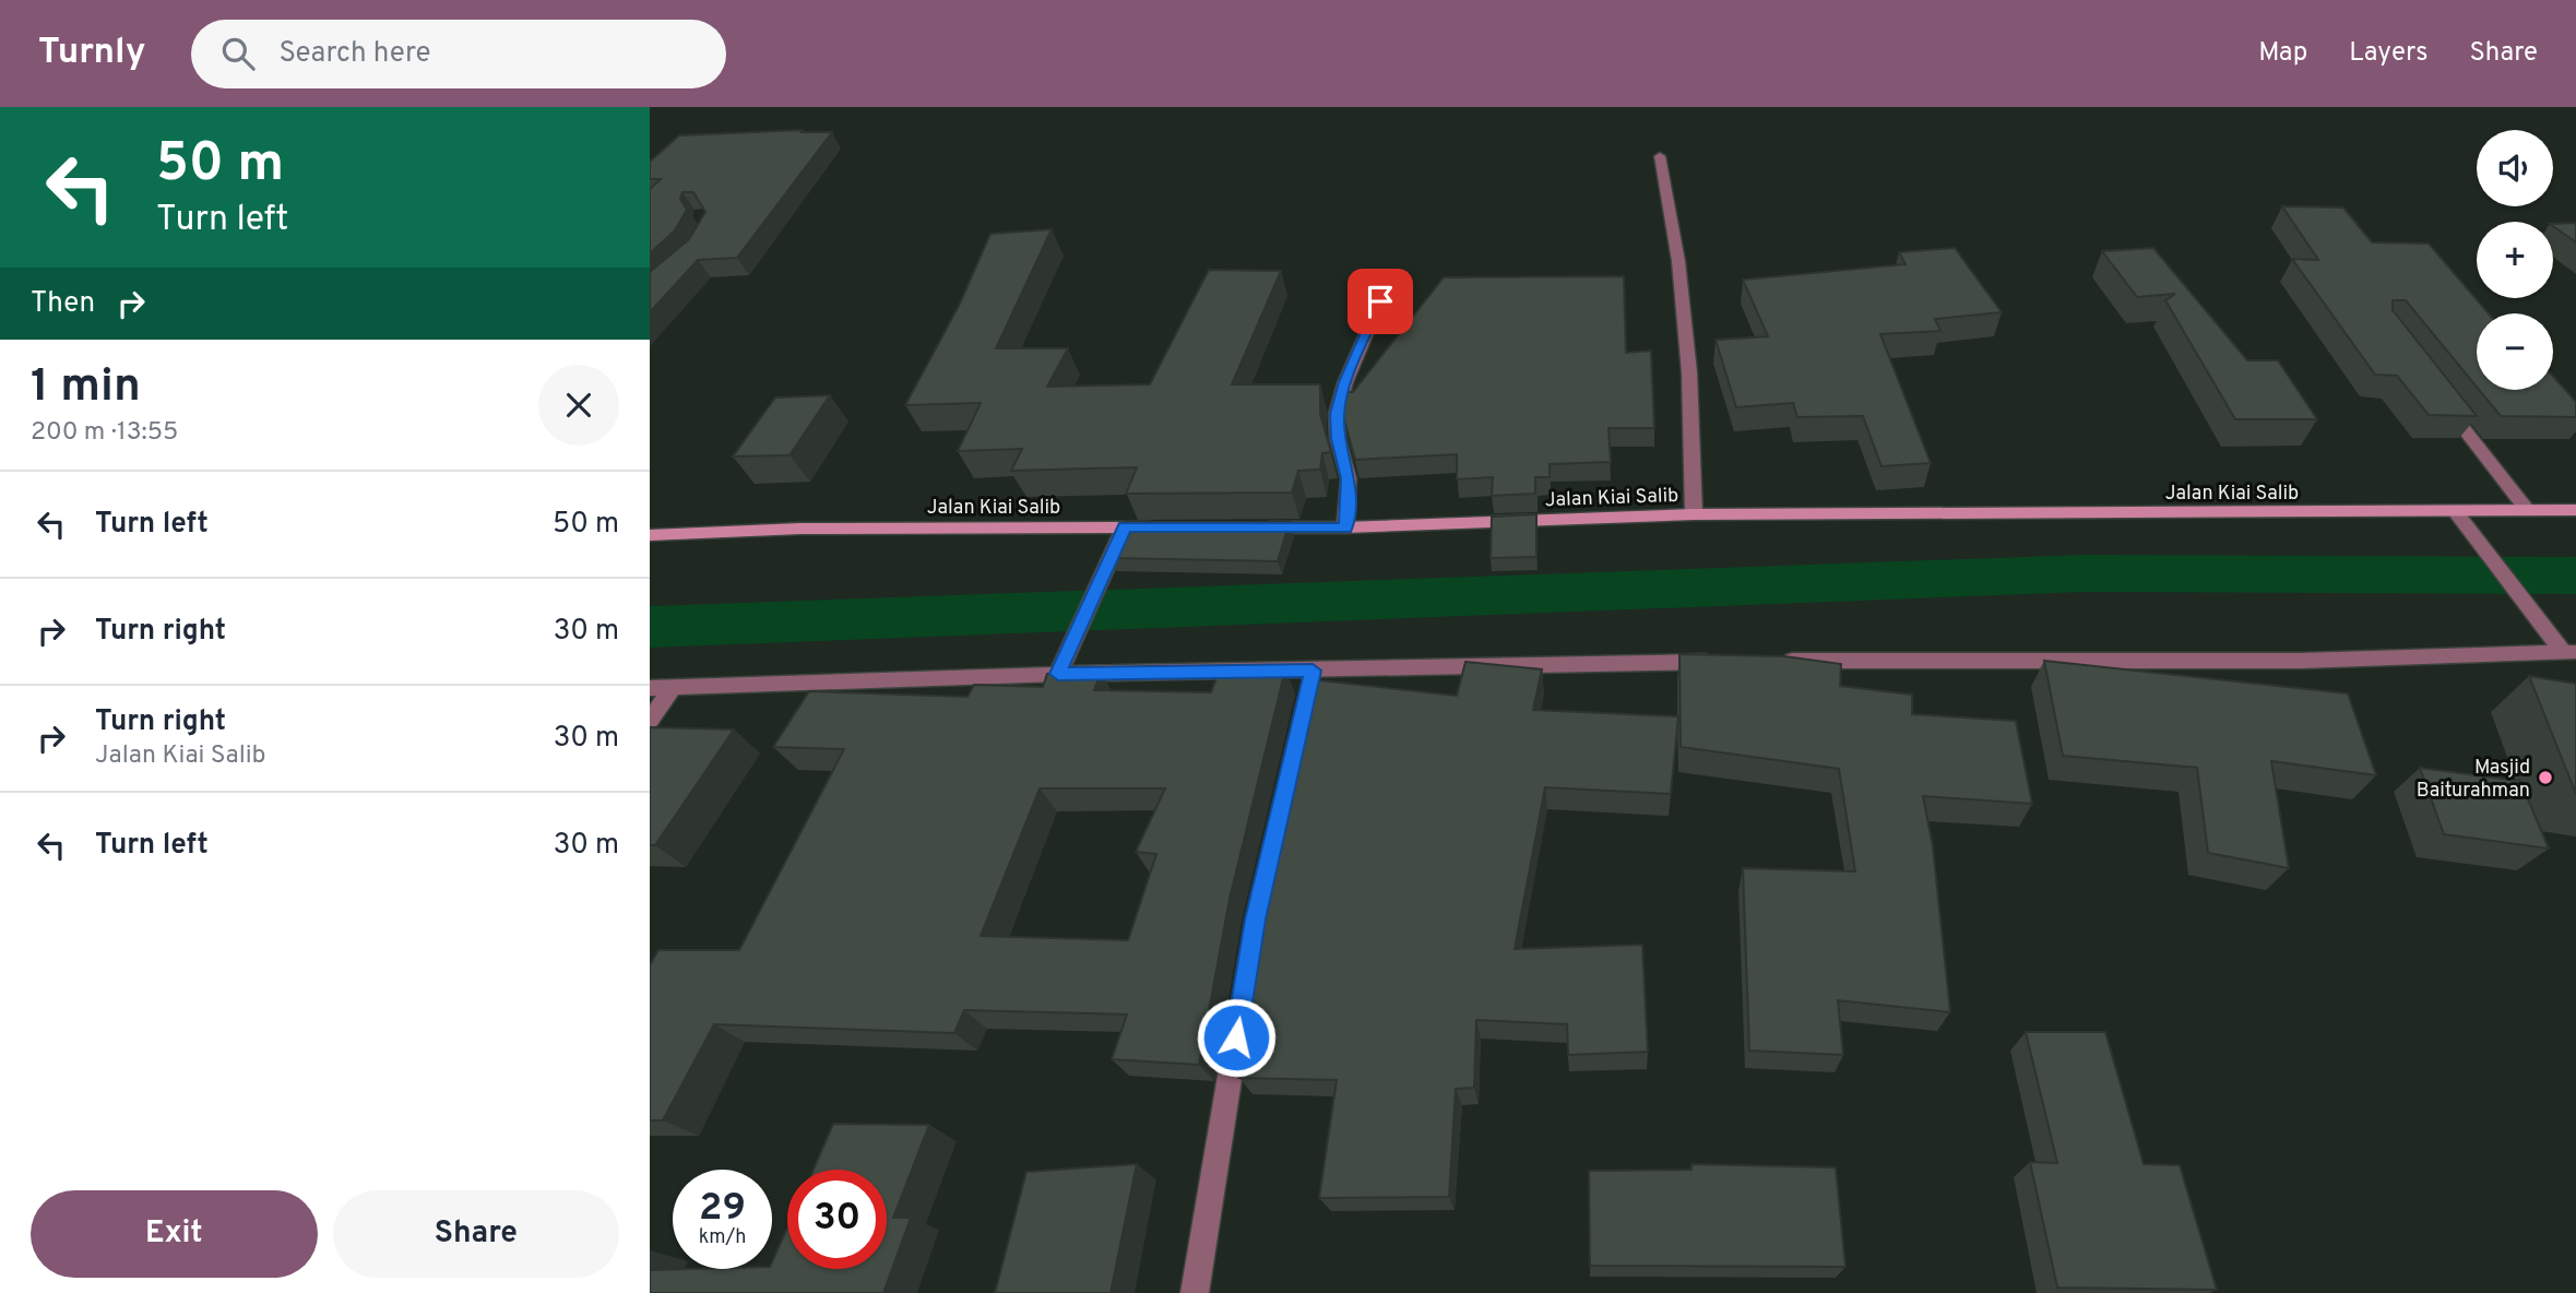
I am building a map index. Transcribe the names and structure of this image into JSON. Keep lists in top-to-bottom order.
{
  "streets": {
    "street": ["Jalan Kiai Salib"]
  },
  "places": ["Masjid Baiturahman"],
  "page": {
    "header": "Turnly",
    "search": "Search here",
    "nav": ["Map", "Layers", "Share"],
    "turn": ["50 m", "Turn left"],
    "map_buttons": ["+", "−"],
    "then": "Then",
    "heading": ["1 min", "200 m · 13:55"],
    "list": [
      {
        "name": "Turn left",
        "value": "50 m"
      },
      {
        "name": "Turn right",
        "value": "30 m"
      },
      {
        "name": "Turn right",
        "note": "Jalan Kiai Salib",
        "value": "30 m"
      },
      {
        "name": "Turn left",
        "value": "30 m"
      }
    ],
    "speed": "29 km/h",
    "limit": "30",
    "buttons": ["Exit", "Share"]
  }
}
